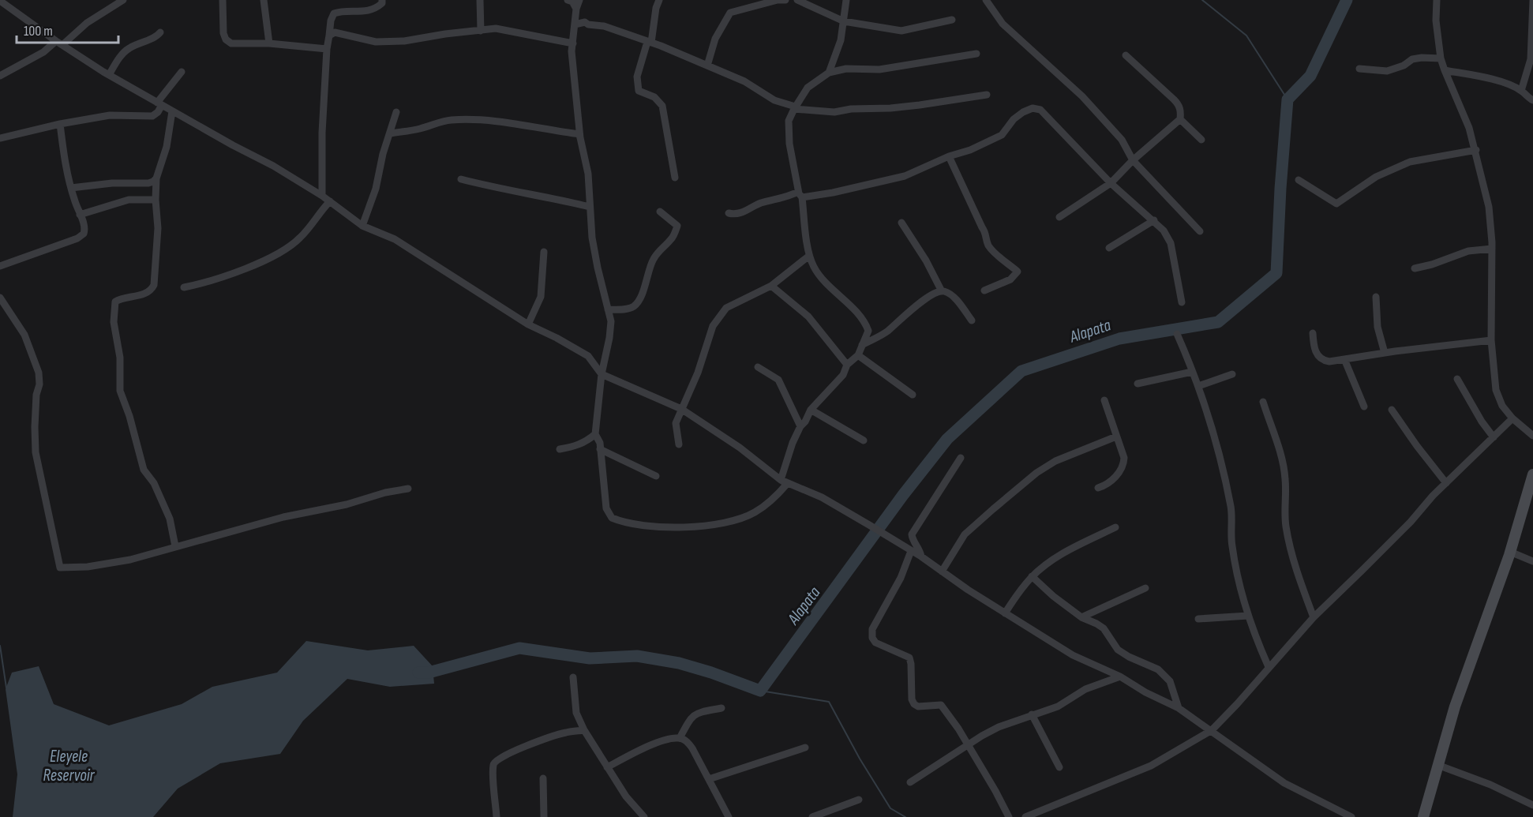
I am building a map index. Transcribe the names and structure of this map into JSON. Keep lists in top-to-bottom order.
{
  "water": ["Alapata", "Eleyele Reservoir"],
  "scale_bar": "100 m"
}
